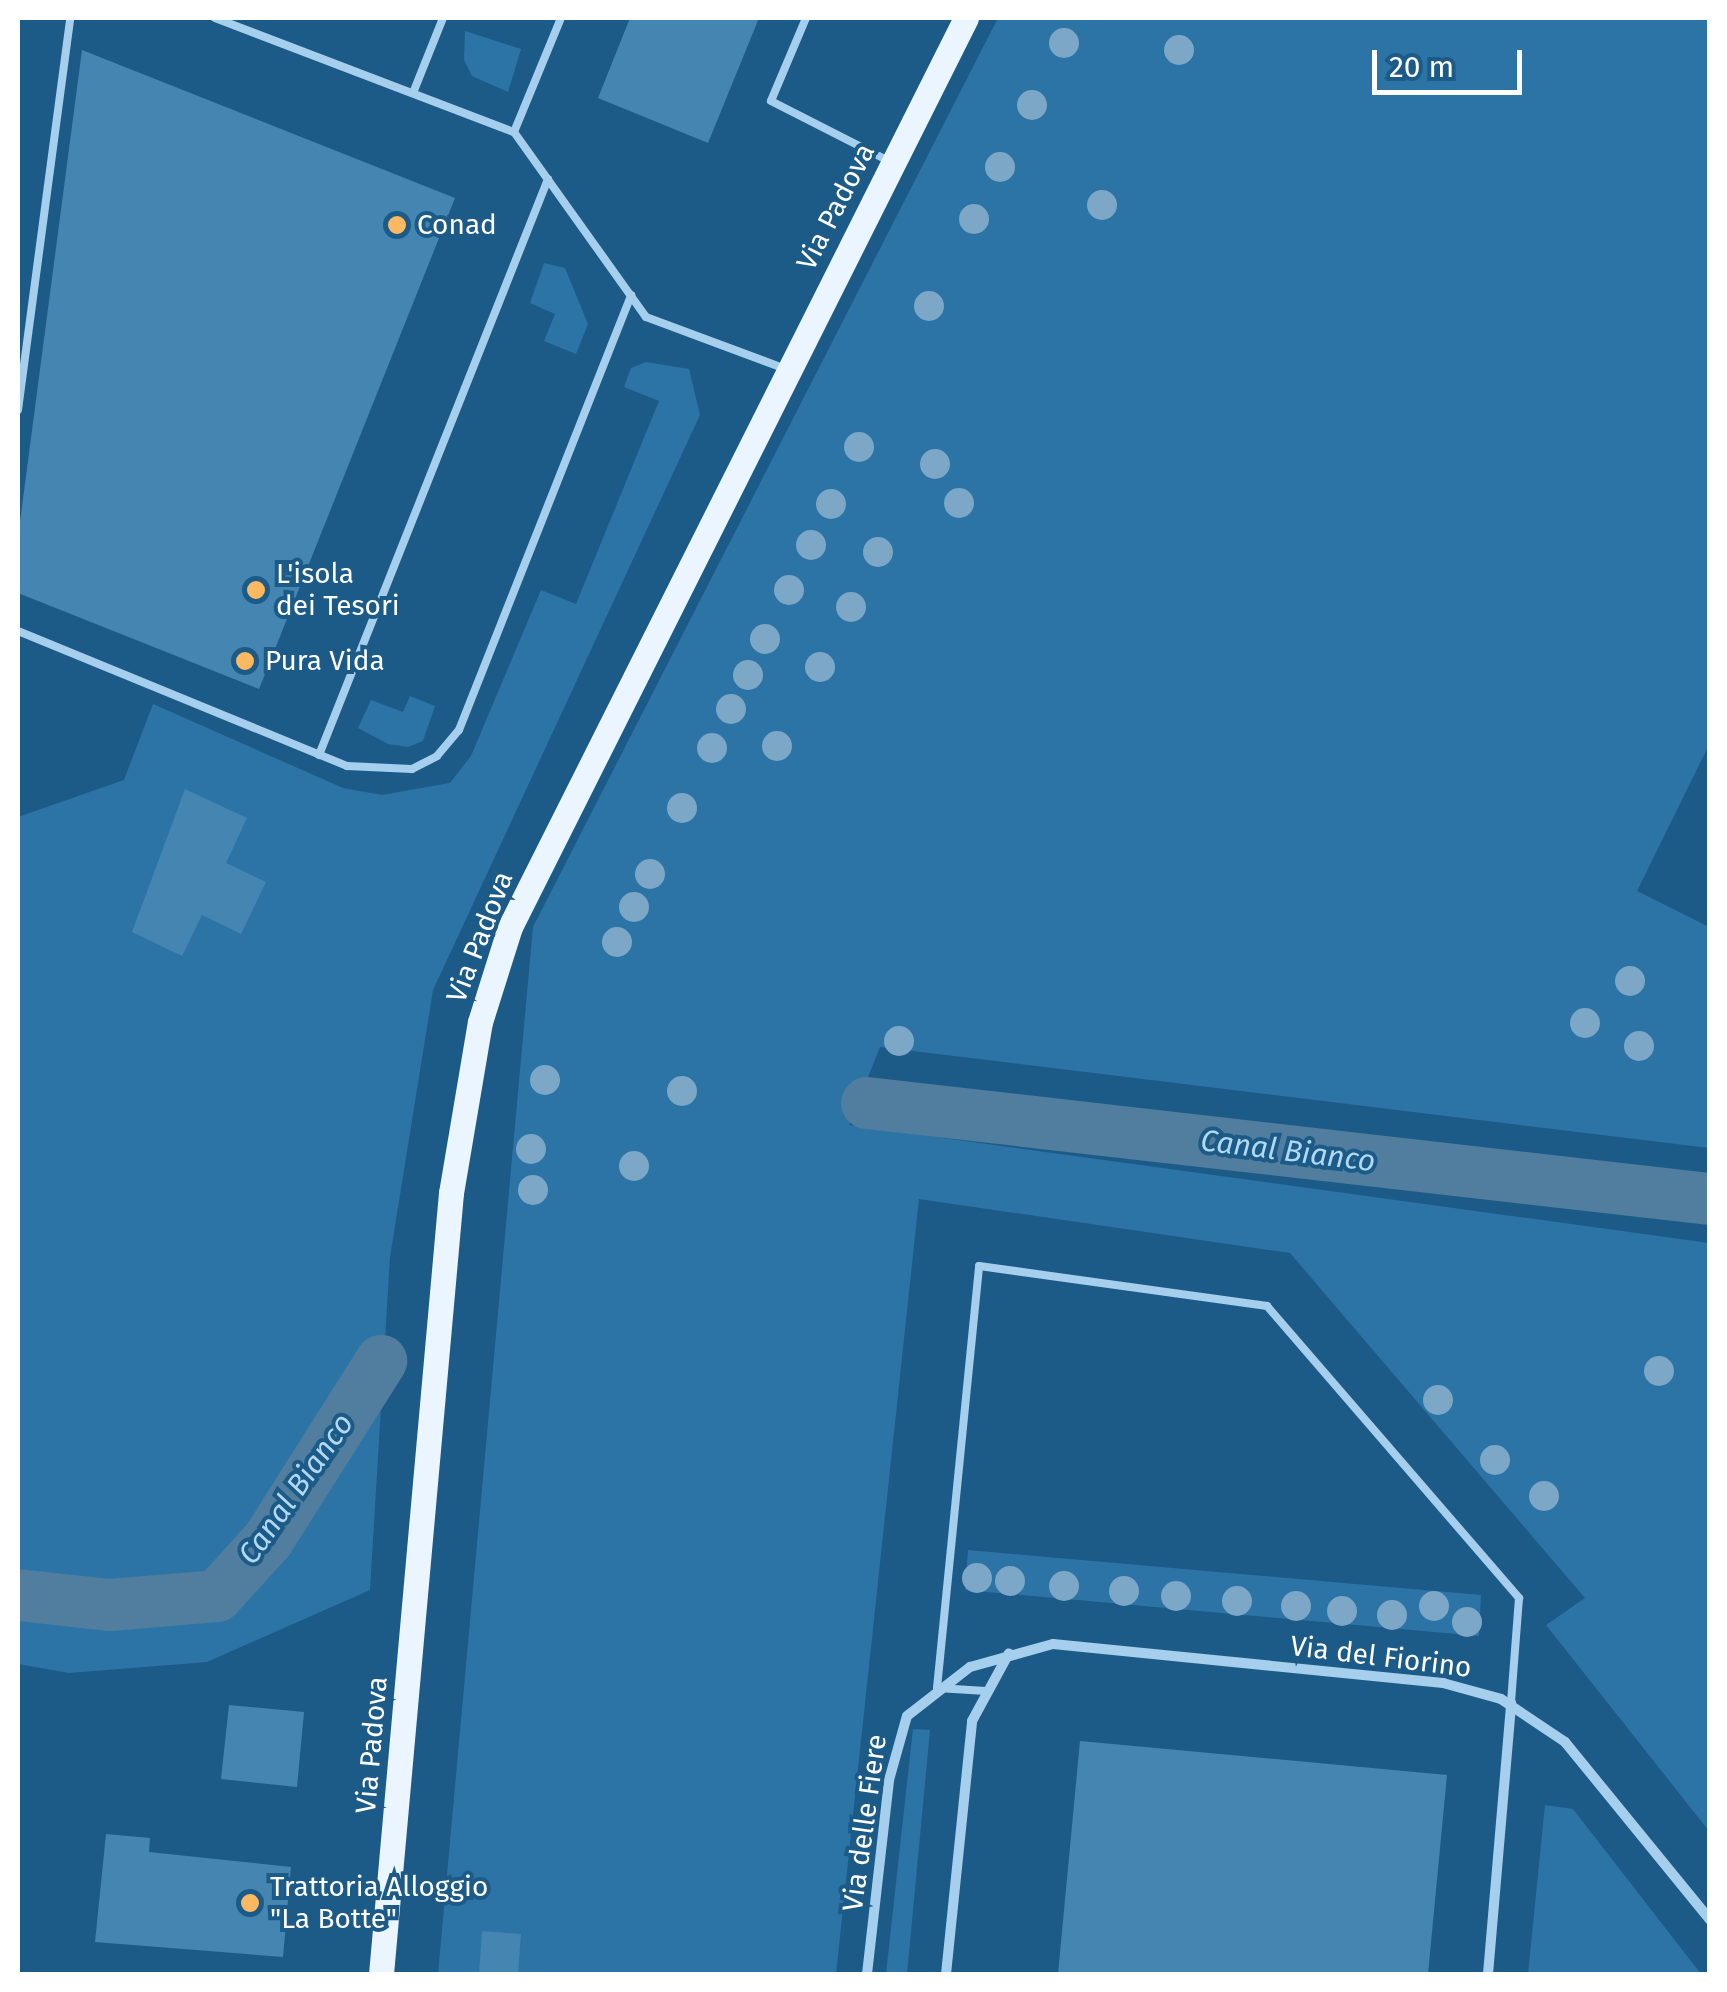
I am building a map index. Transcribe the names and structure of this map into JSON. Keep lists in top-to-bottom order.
{
  "streets": {
    "main road": ["Via Padova"],
    "street": ["Via del Fiorino", "Via delle Fiere"]
  },
  "crossings": [
    ["Via del Fiorino", "Via delle Fiere"]
  ],
  "water": ["Canal Bianco"],
  "places": [
    "Conad",
    "L'isola dei Tesori",
    "Pura Vida",
    "Trattoria Alloggio \"La Botte\""
  ],
  "scale_bar": "20 m"
}
